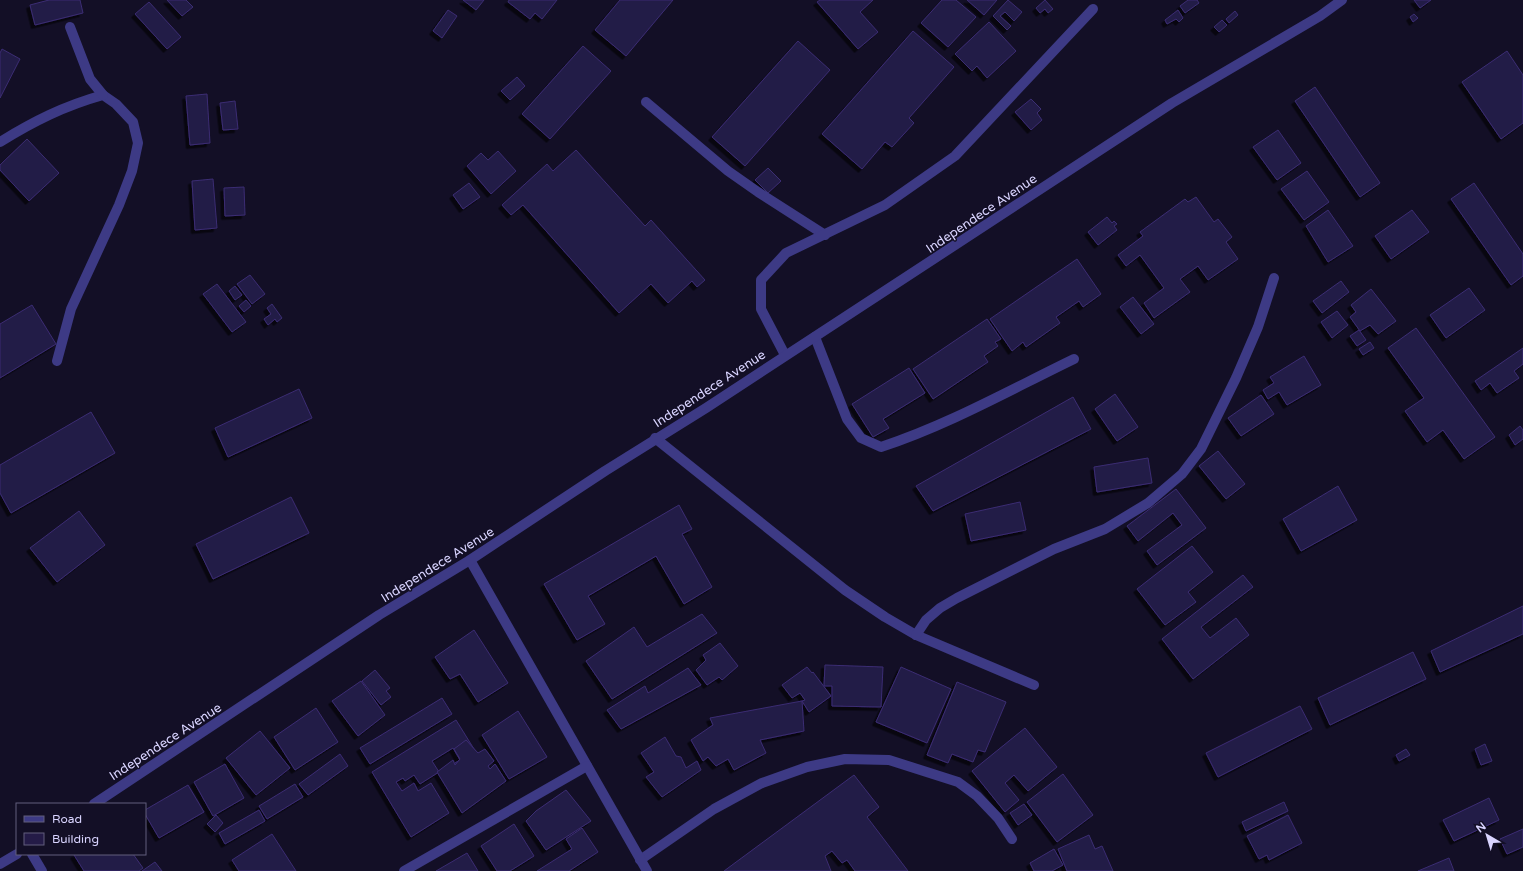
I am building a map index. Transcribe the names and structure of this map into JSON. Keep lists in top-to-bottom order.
{
  "streets": {
    "street": ["Independece Avenue"]
  },
  "legend": ["Road", "Building"],
  "north": "top left"
}
